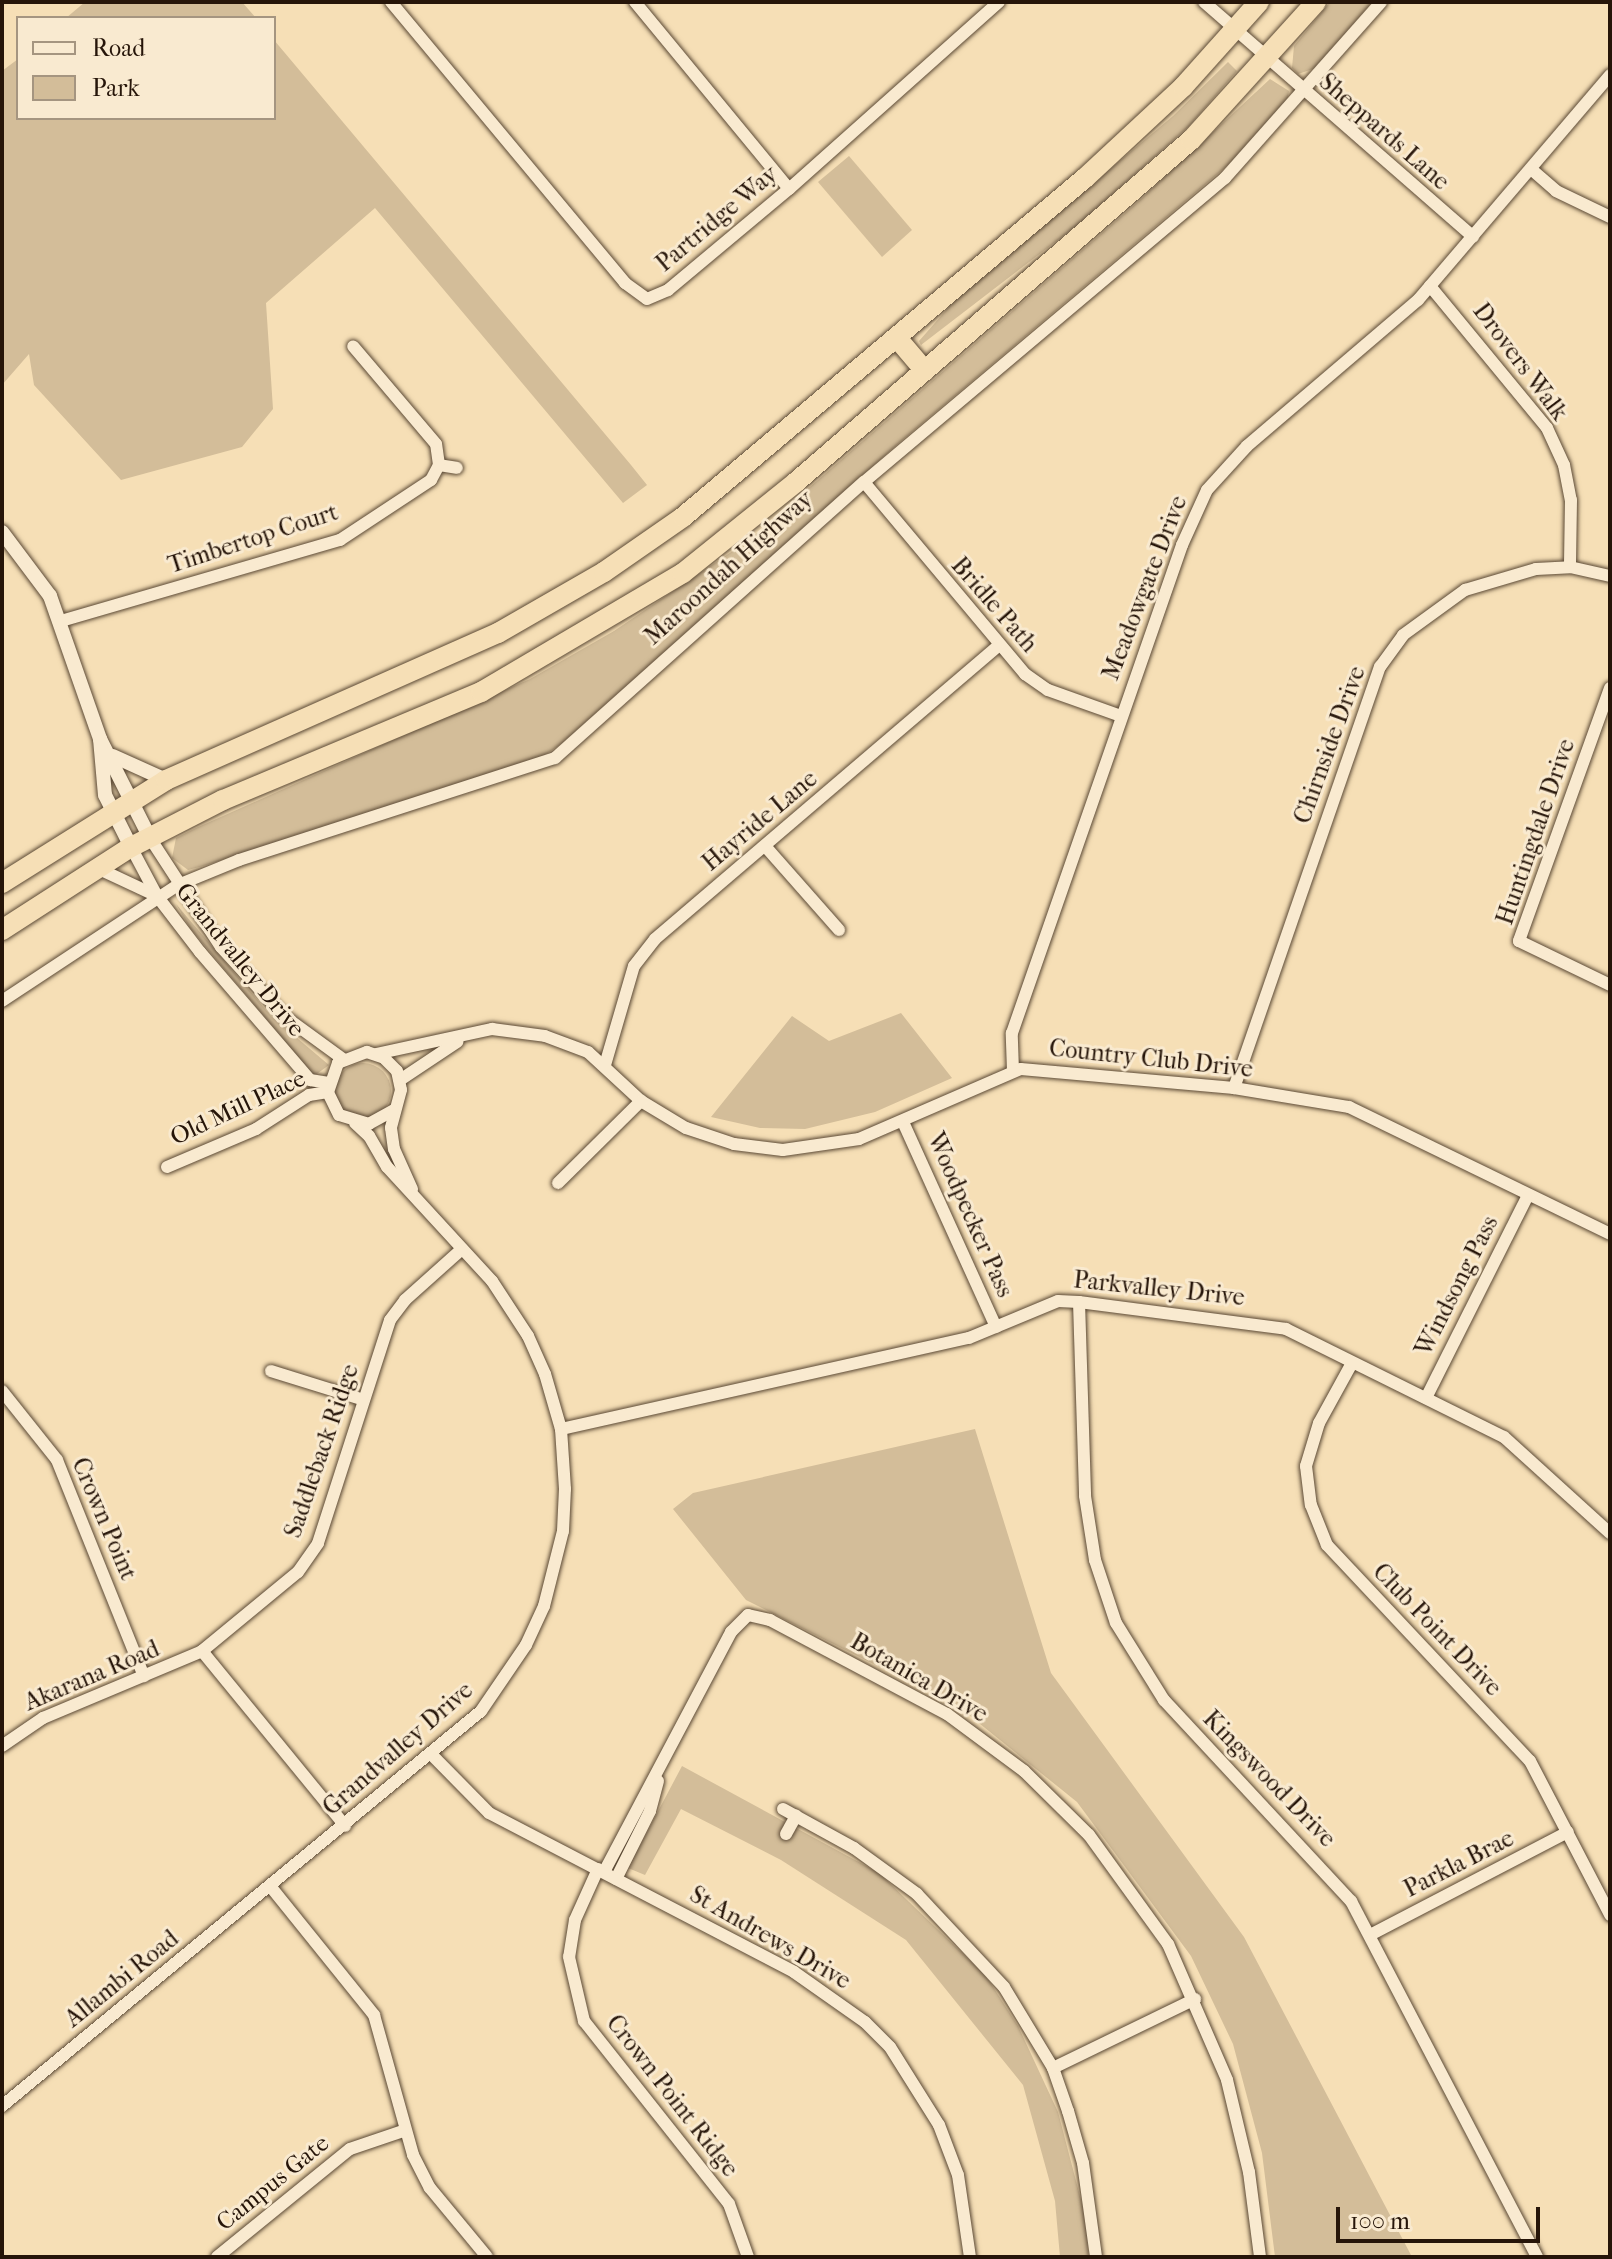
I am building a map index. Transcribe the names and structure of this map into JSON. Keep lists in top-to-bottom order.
{
  "streets": {
    "highway": ["Maroondah Highway"],
    "street": [
      "Sheppards Lane",
      "Partridge Way",
      "Drovers Walk",
      "Timbertop Court",
      "Meadowgate Drive",
      "Bridle Path",
      "Chirnside Drive",
      "Hayride Lane",
      "Huntingdale Drive",
      "Grandvalley Drive",
      "Country Club Drive",
      "Old Mill Place",
      "Woodpecker Pass",
      "Windsong Pass",
      "Parkvalley Drive",
      "Saddleback Ridge",
      "Crown Point",
      "Club Point Drive",
      "Akarana Road",
      "Botanica Drive",
      "Kingswood Drive",
      "Parkla Brae",
      "St Andrews Drive",
      "Allambi Road",
      "Crown Point Ridge",
      "Campus Gate"
    ]
  },
  "crossings": [
    ["Sheppards Lane", "Maroondah Highway"],
    ["Sheppards Lane", "Meadowgate Drive"],
    ["Drovers Walk", "Meadowgate Drive"],
    ["Drovers Walk", "Chirnside Drive"],
    ["Maroondah Highway", "Bridle Path"],
    ["Maroondah Highway", "Grandvalley Drive"],
    ["Meadowgate Drive", "Bridle Path"],
    ["Meadowgate Drive", "Country Club Drive"],
    ["Bridle Path", "Hayride Lane"],
    ["Chirnside Drive", "Country Club Drive"],
    ["Hayride Lane", "Country Club Drive"],
    ["Grandvalley Drive", "Country Club Drive"],
    ["Grandvalley Drive", "Old Mill Place"],
    ["Grandvalley Drive", "Parkvalley Drive"],
    ["Grandvalley Drive", "Saddleback Ridge"],
    ["Grandvalley Drive", "St Andrews Drive"],
    ["Grandvalley Drive", "Allambi Road"],
    ["Country Club Drive", "Old Mill Place"],
    ["Country Club Drive", "Woodpecker Pass"],
    ["Country Club Drive", "Windsong Pass"],
    ["Woodpecker Pass", "Parkvalley Drive"],
    ["Windsong Pass", "Parkvalley Drive"],
    ["Parkvalley Drive", "Club Point Drive"],
    ["Parkvalley Drive", "Kingswood Drive"],
    ["Saddleback Ridge", "Akarana Road"],
    ["Crown Point", "Akarana Road"],
    ["Club Point Drive", "Parkla Brae"],
    ["Botanica Drive", "St Andrews Drive"],
    ["Botanica Drive", "Crown Point Ridge"],
    ["Kingswood Drive", "Parkla Brae"],
    ["St Andrews Drive", "Crown Point Ridge"]
  ],
  "legend": ["Road", "Park"],
  "scale_bar": "100 m"
}
